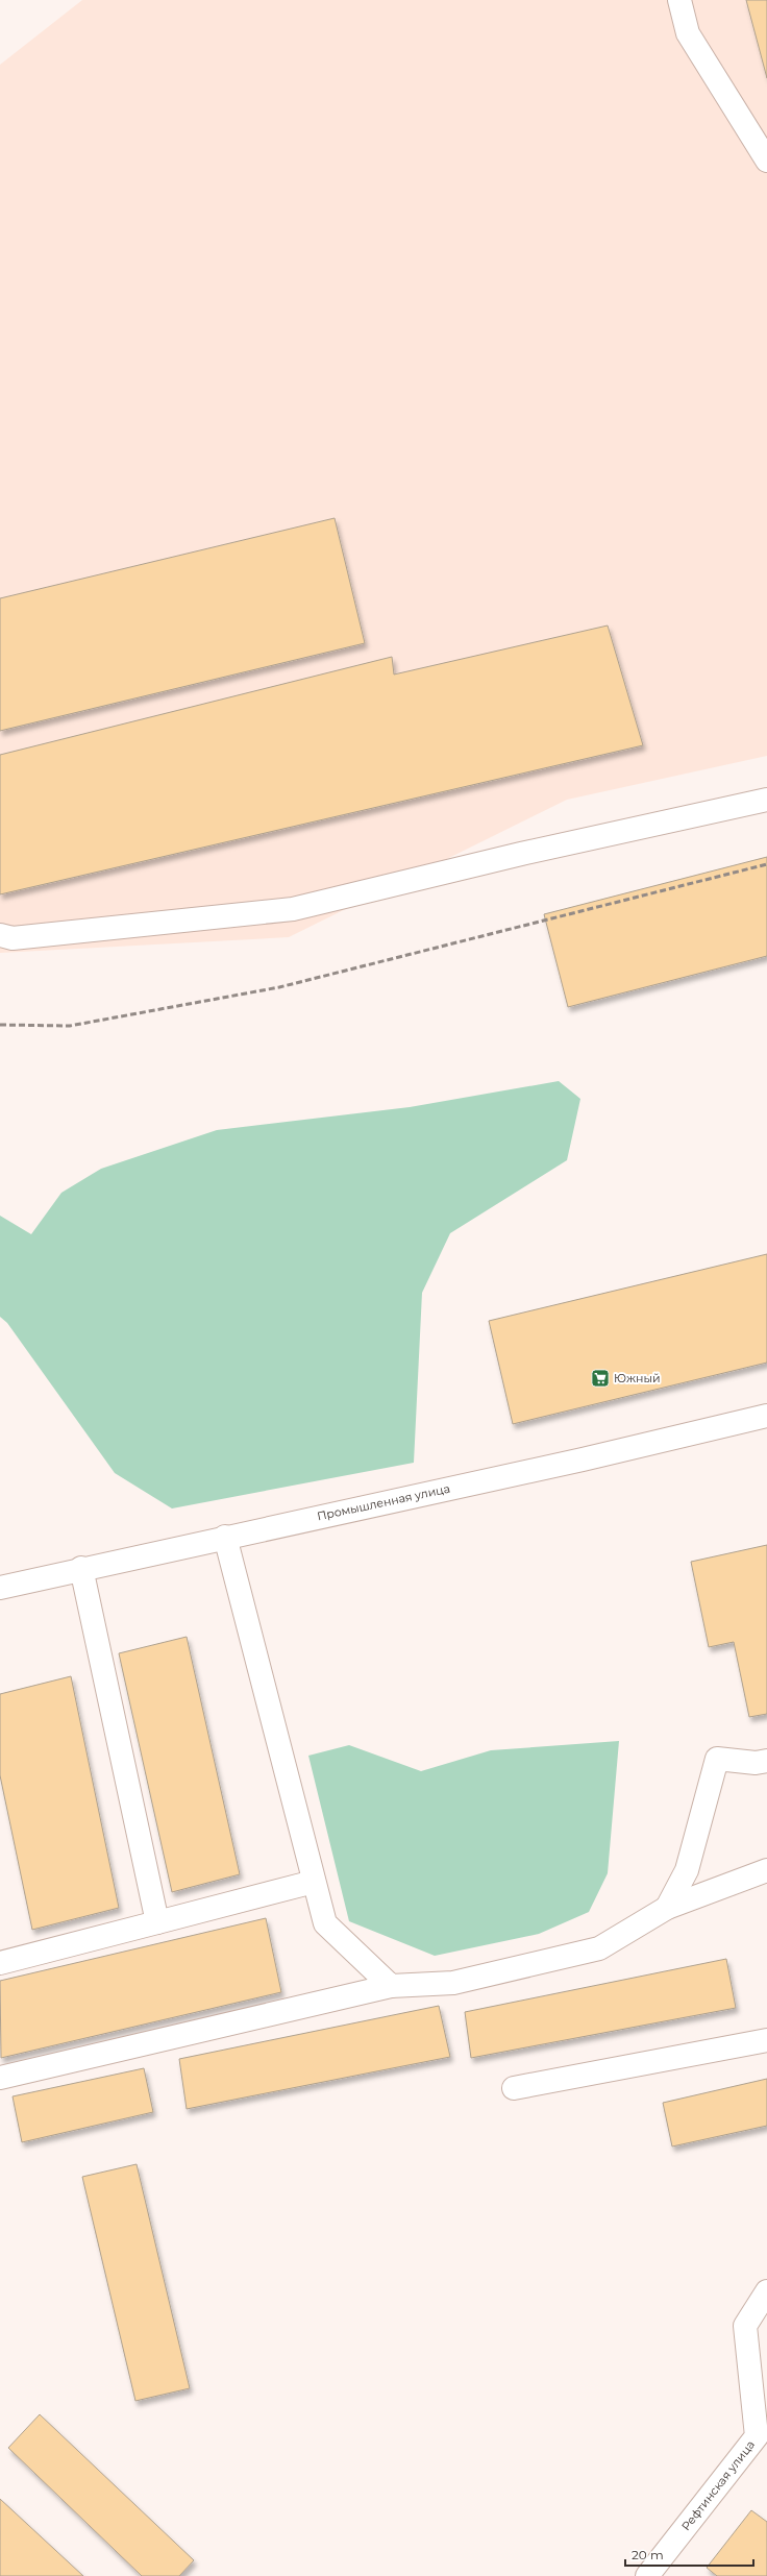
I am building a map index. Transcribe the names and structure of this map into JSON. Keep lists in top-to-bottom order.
{
  "streets": {
    "main road": ["Промышленная улица", "Рефтинская улица"]
  },
  "places": {
    "supermarket": ["Южный"]
  },
  "scale_bar": "20 m"
}
